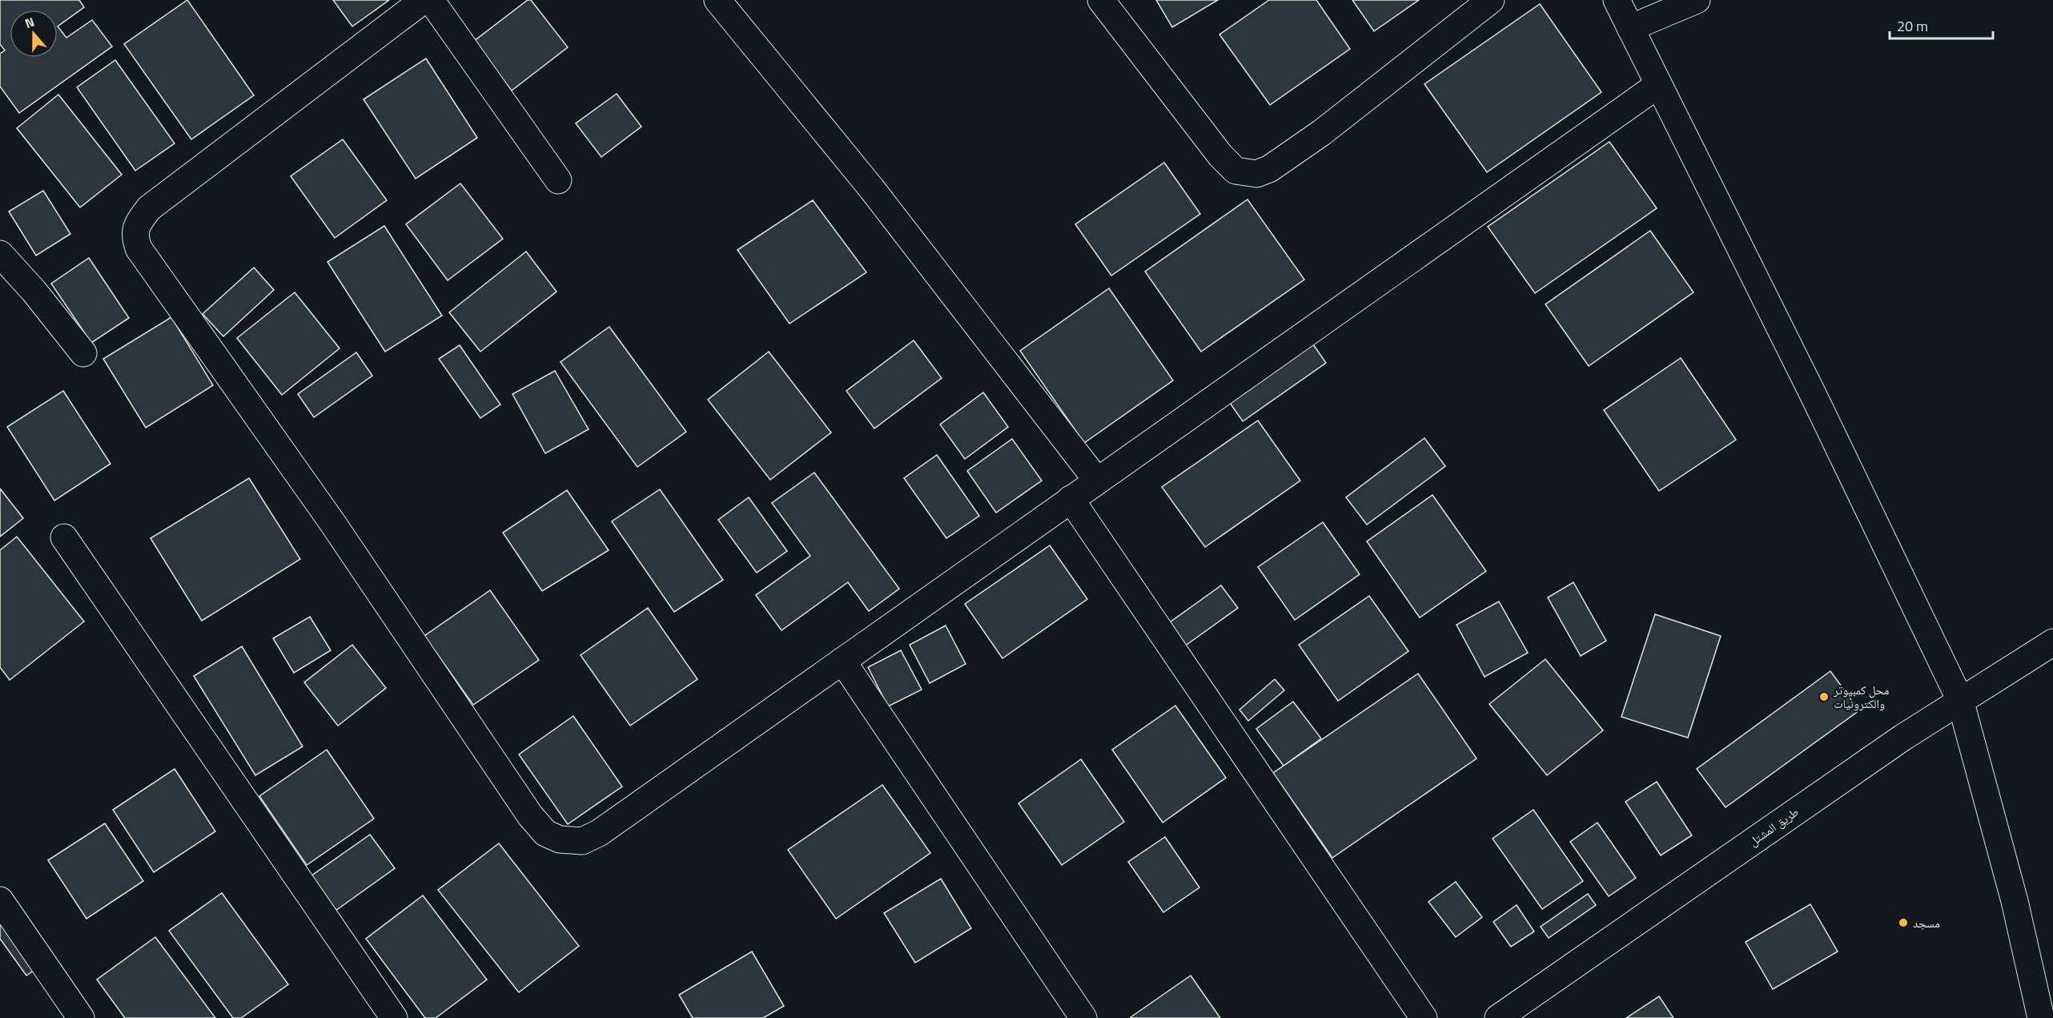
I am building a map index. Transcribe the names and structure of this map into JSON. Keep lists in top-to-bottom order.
{
  "streets": {
    "street": ["طريق المشتل"]
  },
  "places": ["محل كمبيوتر والكترونيات", "مسجد"],
  "scale_bar": "20 m",
  "north": "top"
}
